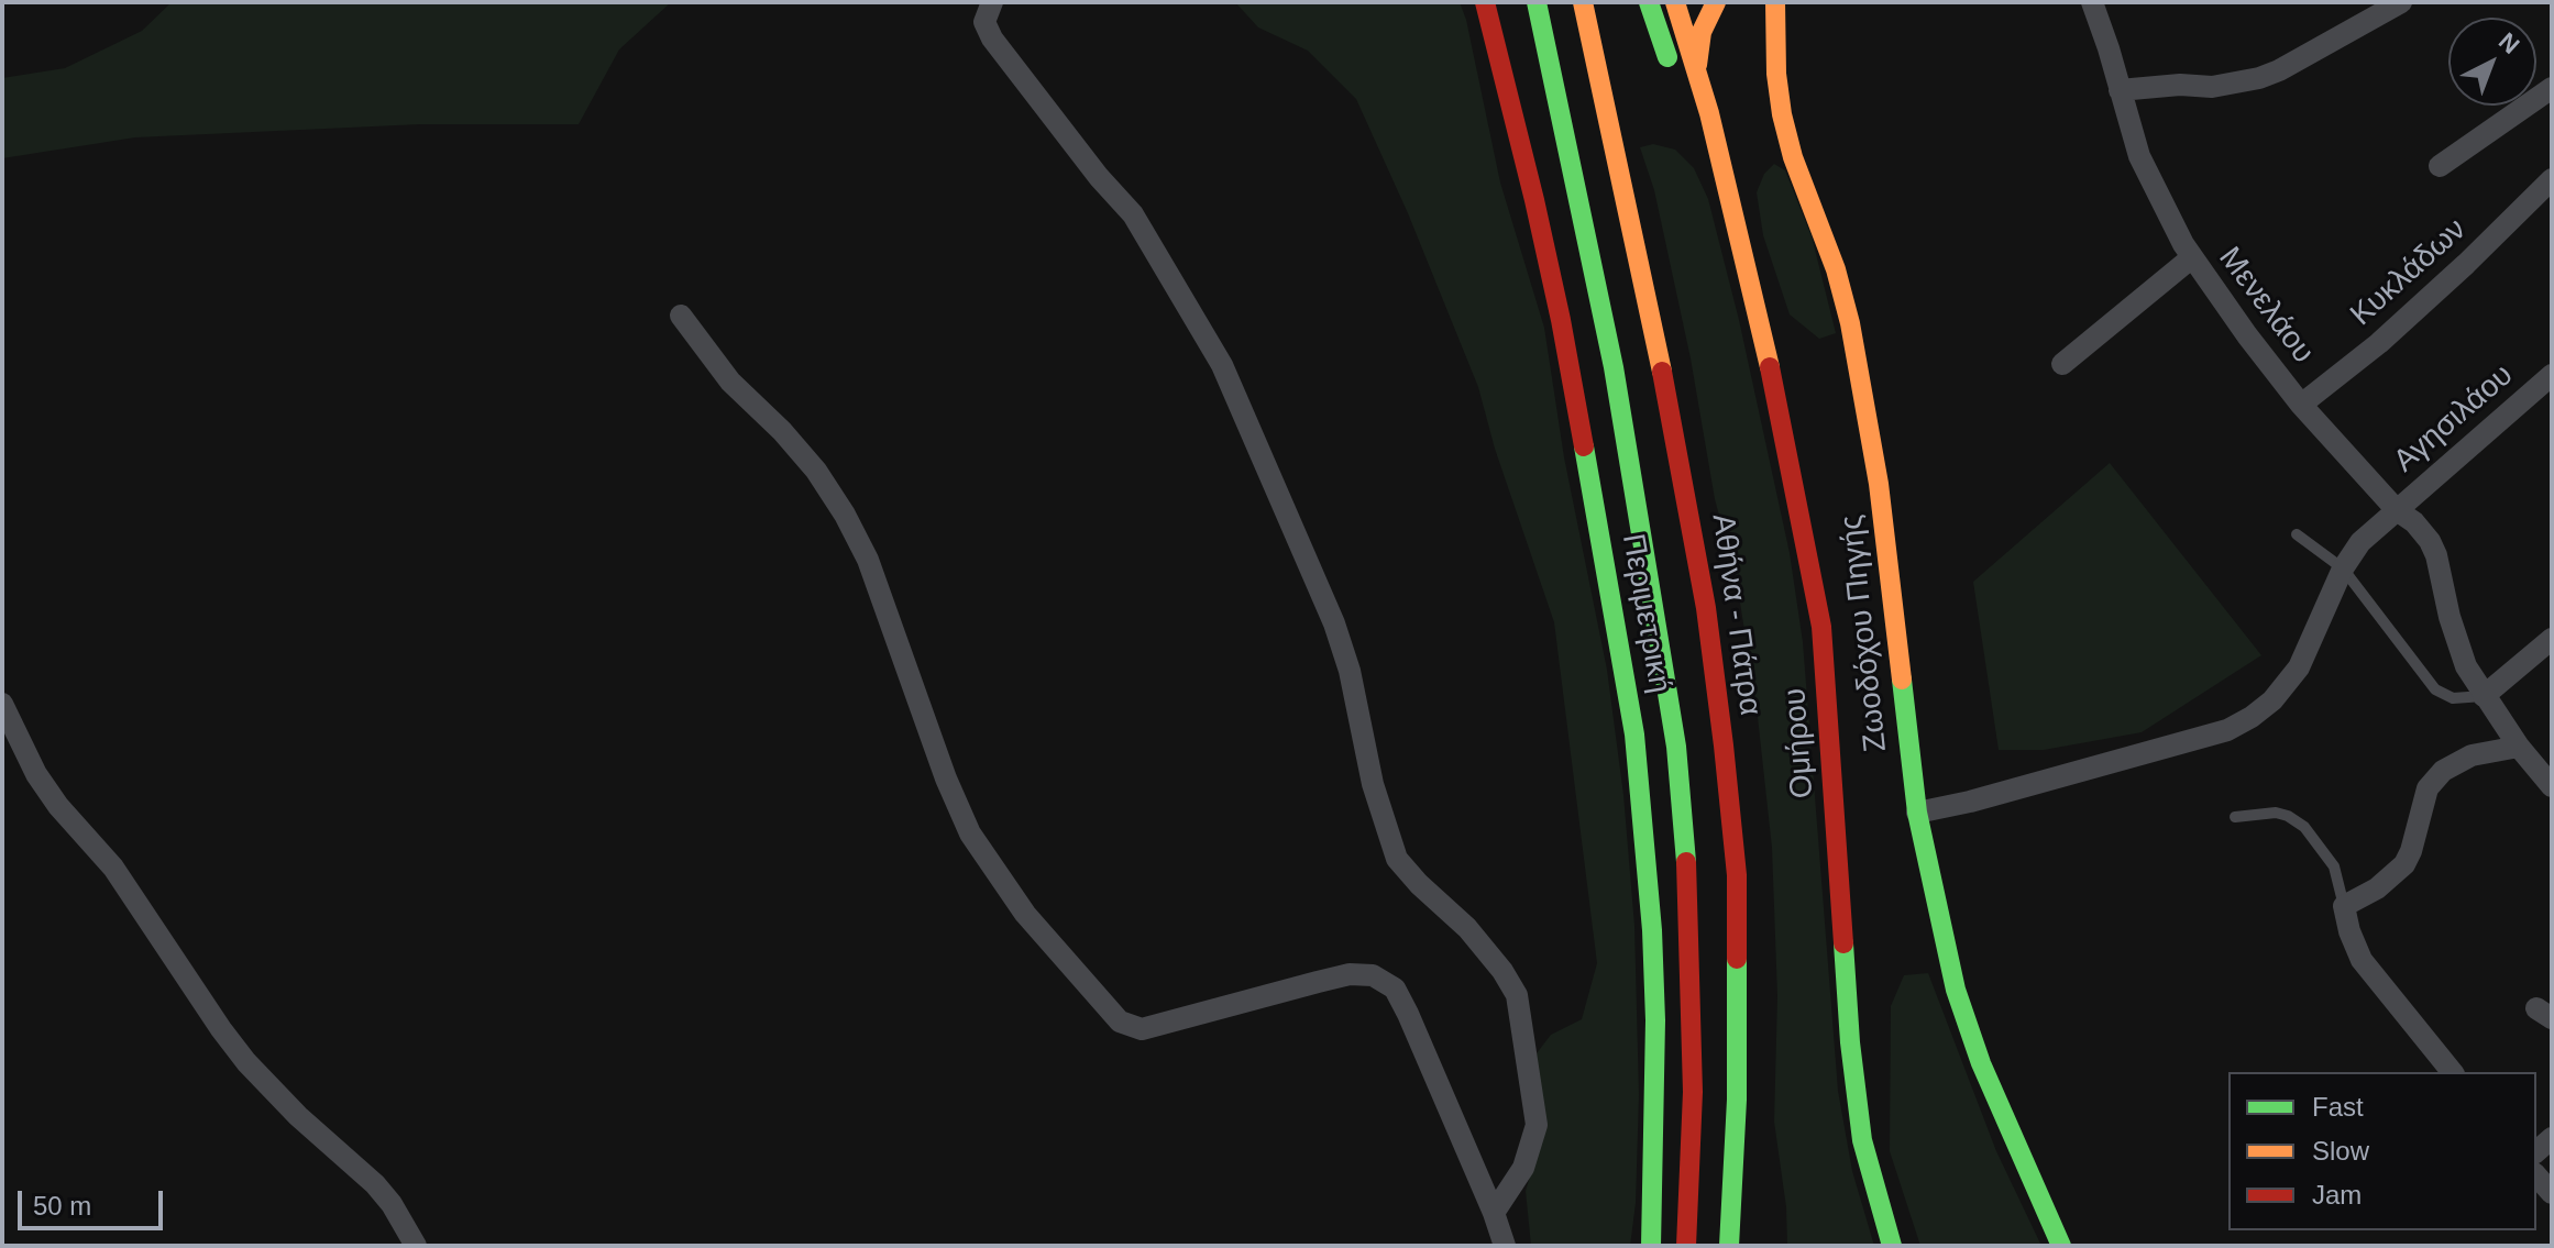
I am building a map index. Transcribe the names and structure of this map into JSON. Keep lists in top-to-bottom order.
{
  "streets": {
    "main road": [
      "Περιμετρική",
      "Αθήνα - Πάτρα",
      "Ζωοδόχου Πηγής",
      "Ομήρου"
    ],
    "street": ["Κυκλάδων", "Μενελάου", "Αγησιλάου"]
  },
  "crossings": [
    ["Κυκλάδων", "Μενελάου"],
    ["Μενελάου", "Αγησιλάου"],
    ["Αγησιλάου", "Ζωοδόχου Πηγής"]
  ],
  "legend": ["Fast", "Slow", "Jam"],
  "scale_bar": "50 m",
  "north": "top right"
}
